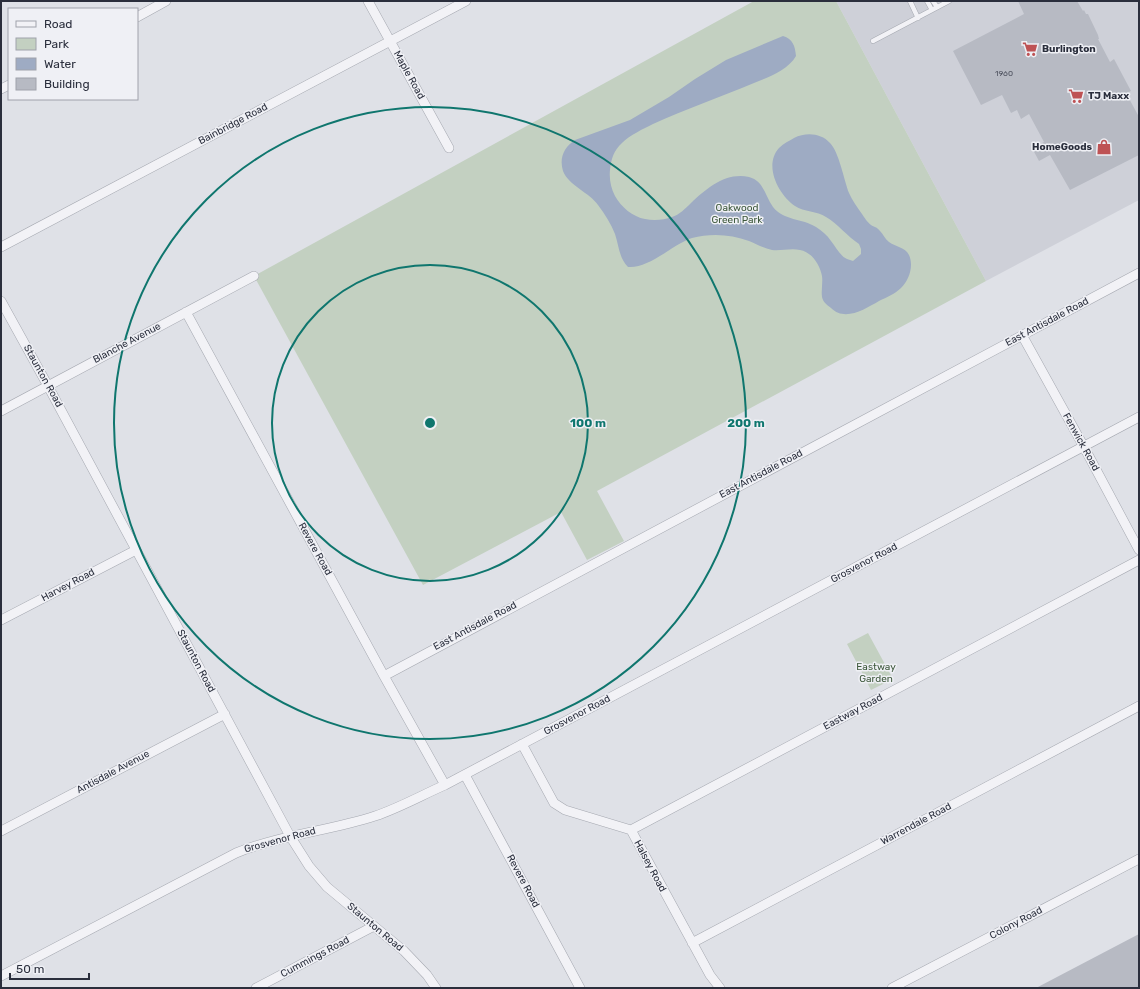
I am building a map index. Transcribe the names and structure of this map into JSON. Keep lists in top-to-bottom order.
{
  "streets": {
    "street": [
      "Maple Road",
      "Bainbridge Road",
      "East Antisdale Road",
      "Blanche Avenue",
      "Staunton Road",
      "Fenwick Road",
      "Revere Road",
      "Grosvenor Road",
      "Harvey Road",
      "Eastway Road",
      "Antisdale Avenue",
      "Warrendale Road",
      "Halsey Road",
      "Colony Road",
      "Cummings Road"
    ]
  },
  "crossings": [
    ["Maple Road", "Bainbridge Road"],
    ["East Antisdale Road", "Fenwick Road"],
    ["East Antisdale Road", "Revere Road"],
    ["Blanche Avenue", "Staunton Road"],
    ["Blanche Avenue", "Revere Road"],
    ["Staunton Road", "Grosvenor Road"],
    ["Staunton Road", "Harvey Road"],
    ["Staunton Road", "Antisdale Avenue"],
    ["Staunton Road", "Cummings Road"],
    ["Fenwick Road", "Grosvenor Road"],
    ["Revere Road", "Grosvenor Road"],
    ["Grosvenor Road", "Halsey Road"],
    ["Eastway Road", "Halsey Road"],
    ["Warrendale Road", "Halsey Road"]
  ],
  "parks": ["Oakwood Green Park", "Eastway Garden"],
  "places": {
    "supermarket": ["Burlington", "TJ Maxx"],
    "shop": ["HomeGoods"]
  },
  "house_numbers": ["1960"],
  "legend": [
    "Road",
    "Park",
    "Water",
    "Building"
  ],
  "scale_bar": "50 m",
  "rings": ["100 m", "200 m"]
}
